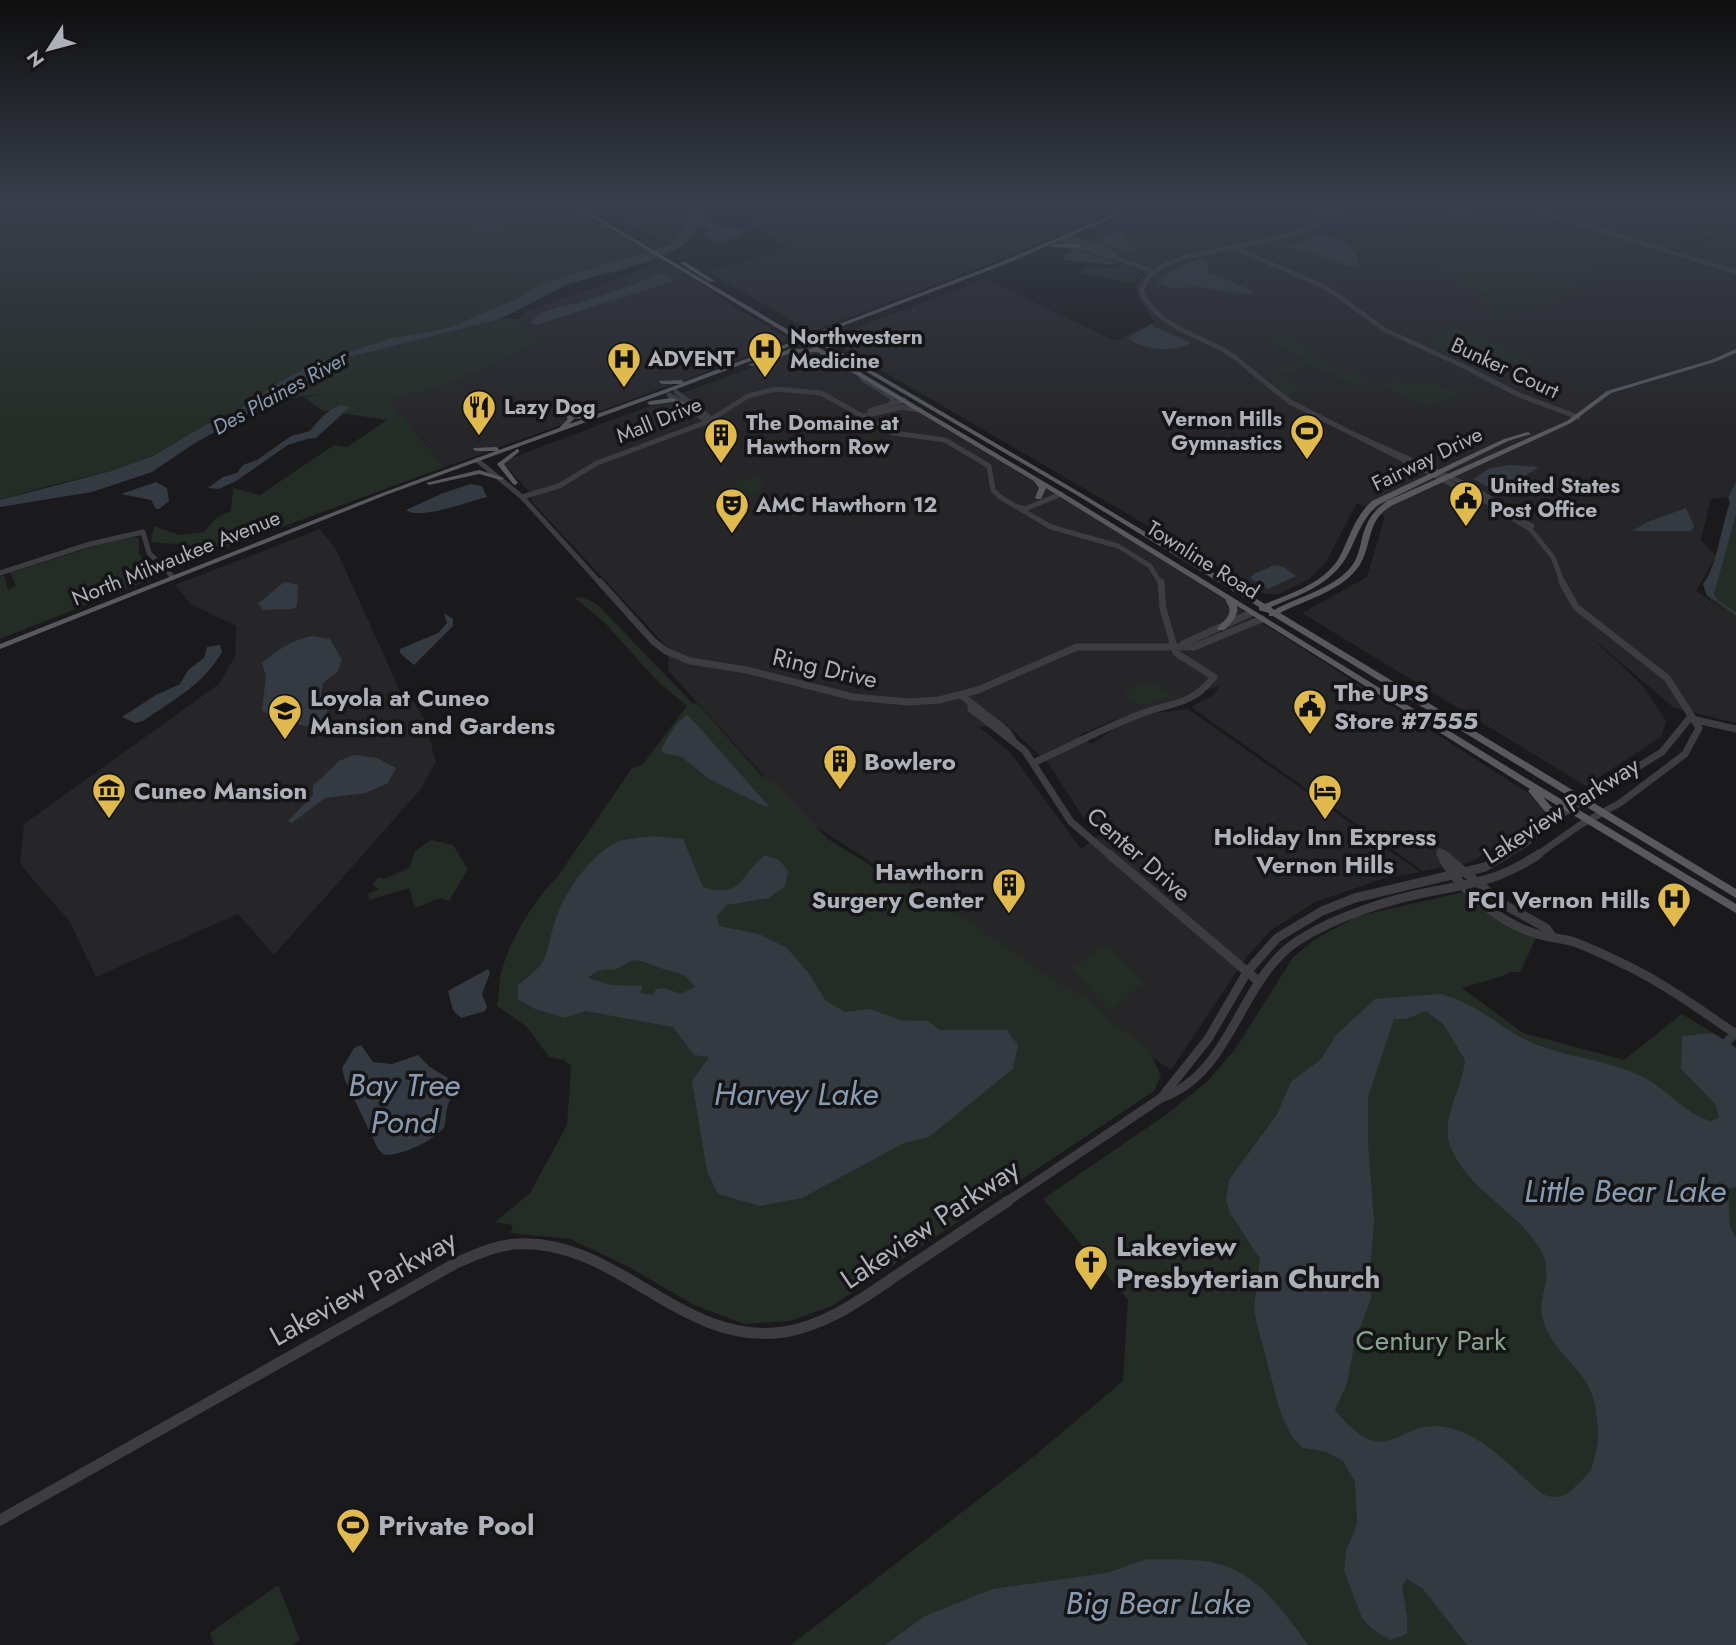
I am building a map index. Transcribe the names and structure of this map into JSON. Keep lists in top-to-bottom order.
{
  "streets": {
    "main road": ["Fairway Drive", "North Milwaukee Avenue", "Townline Road"],
    "street": [
      "Bunker Court",
      "Mall Drive",
      "Ring Drive",
      "Lakeview Parkway",
      "Center Drive"
    ]
  },
  "crossings": [
    ["Bunker Court", "Fairway Drive"],
    ["Mall Drive", "Ring Drive"],
    ["Fairway Drive", "Townline Road"],
    ["Fairway Drive", "Ring Drive"],
    ["Fairway Drive", "Lakeview Parkway"],
    ["North Milwaukee Avenue", "Ring Drive"],
    ["Townline Road", "Ring Drive"],
    ["Townline Road", "Lakeview Parkway"],
    ["Ring Drive", "Center Drive"],
    ["Lakeview Parkway", "Center Drive"]
  ],
  "water": [
    "Des Plaines River",
    "Bay Tree Pond",
    "Harvey Lake",
    "Little Bear Lake",
    "Big Bear Lake"
  ],
  "parks": ["Century Park"],
  "places": {
    "hospital": ["Northwestern Medicine", "ADVENT", "FCI Vernon Hills"],
    "restaurant": ["Lazy Dog"],
    "sports": ["Vernon Hills Gymnastics", "Private Pool"],
    "building": ["The Domaine at Hawthorn Row", "Bowlero", "Hawthorn Surgery Center"],
    "public building": ["United States Post Office", "The UPS Store #7555"],
    "theatre": ["AMC Hawthorn 12"],
    "school or university": ["Loyola at Cuneo Mansion and Gardens"],
    "museum": ["Cuneo Mansion"],
    "hotel": ["Holiday Inn Express Vernon Hills"],
    "church": ["Lakeview Presbyterian Church"]
  },
  "north": "bottom left"
}
